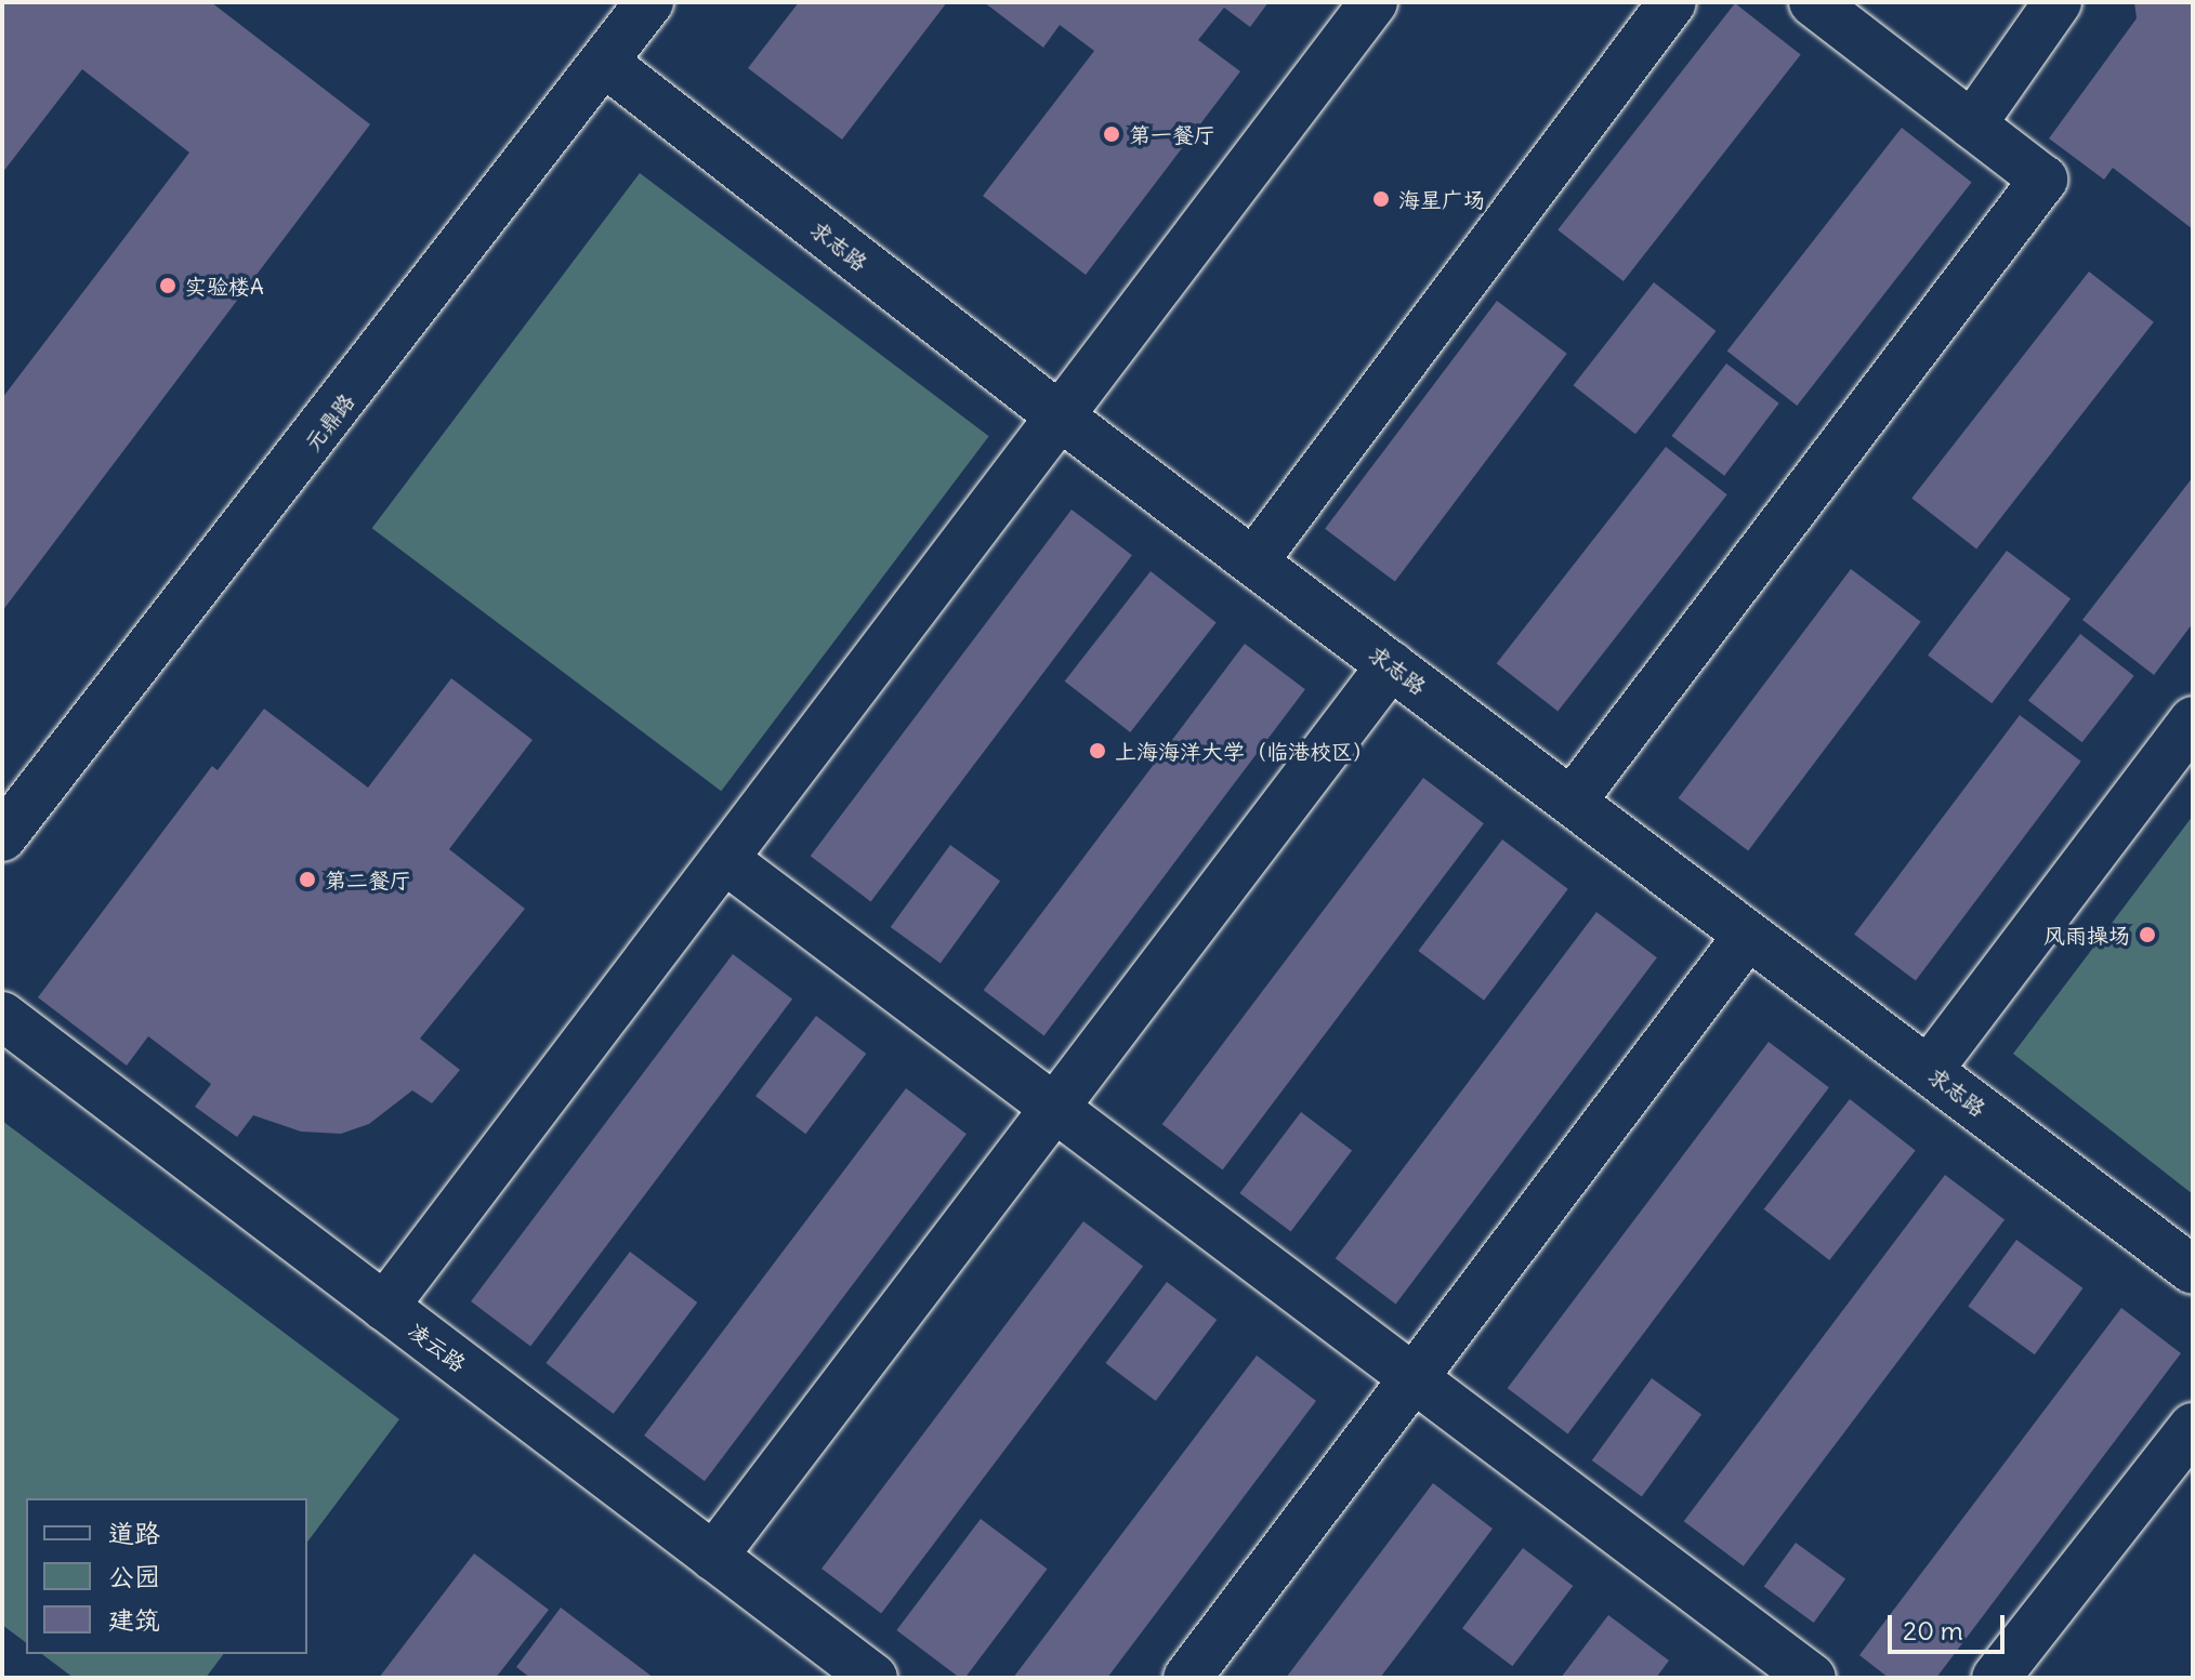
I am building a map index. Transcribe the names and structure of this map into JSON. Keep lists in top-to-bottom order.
{
  "streets": {
    "street": ["求志路", "元鼎路", "凌云路"]
  },
  "crossings": [
    ["求志路", "元鼎路"]
  ],
  "places": [
    "第一餐厅",
    "海星广场",
    "实验楼A",
    "上海海洋大学（临港校区）",
    "第二餐厅",
    "风雨操场"
  ],
  "legend": ["道路", "公园", "建筑"],
  "scale_bar": "20 m"
}
